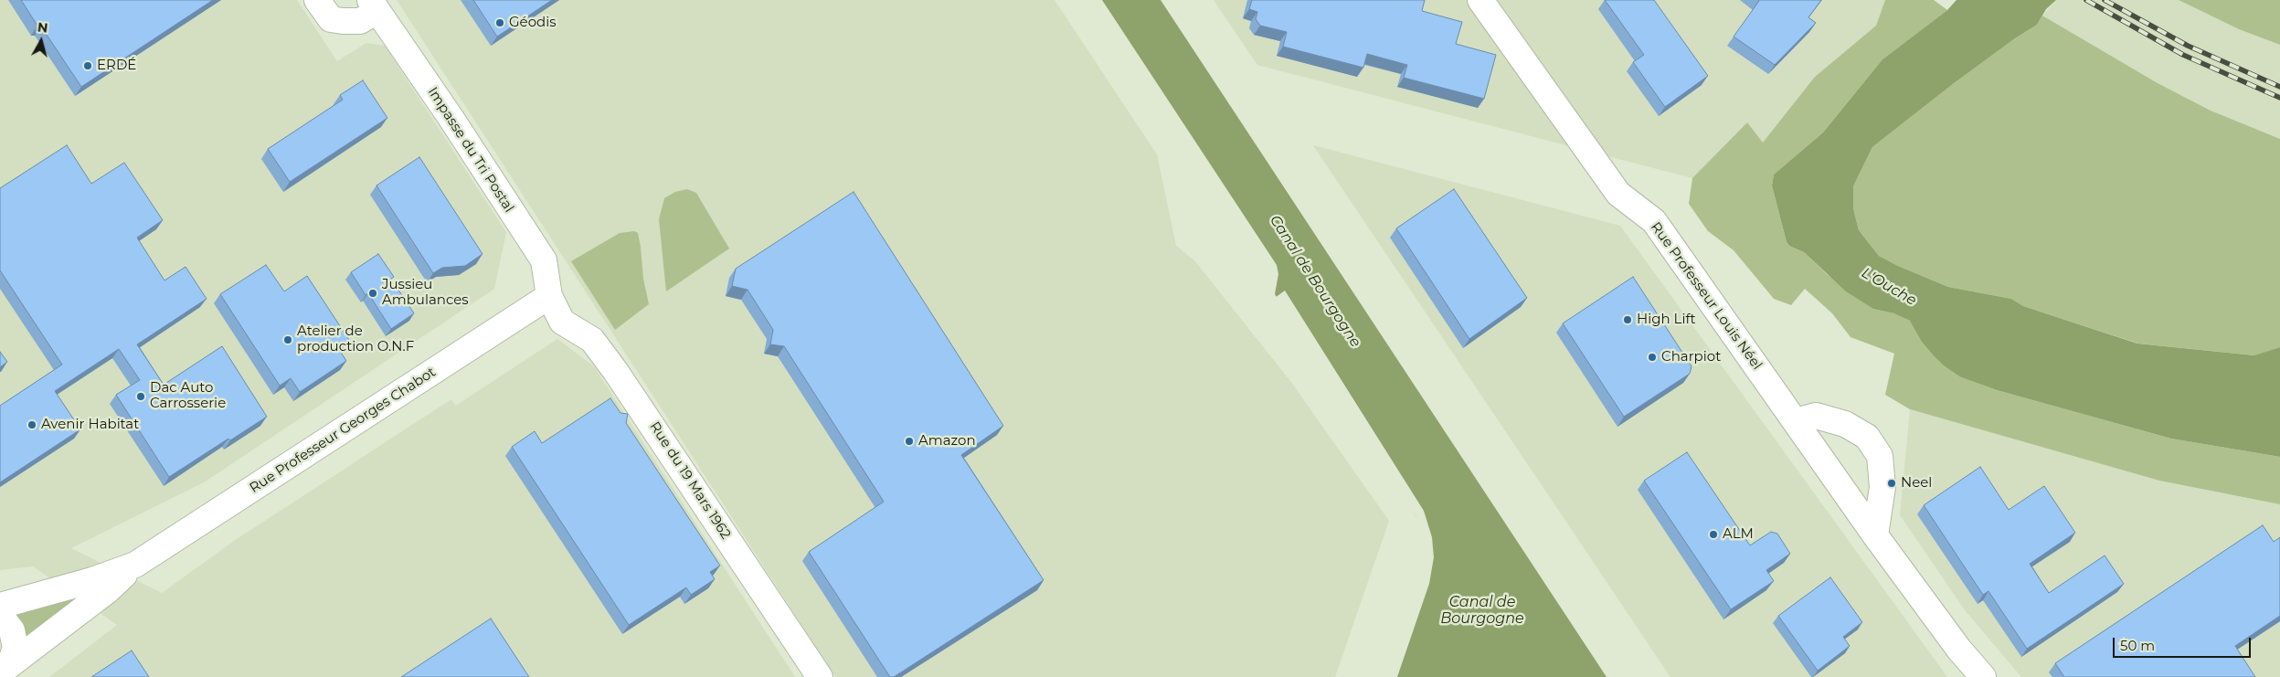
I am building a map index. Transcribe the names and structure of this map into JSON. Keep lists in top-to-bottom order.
{
  "streets": {
    "street": [
      "Impasse du Tri Postal",
      "Rue Professeur Louis Néel",
      "Rue Professeur Georges Chabot",
      "Rue du 19 Mars 1962"
    ]
  },
  "crossings": [
    ["Impasse du Tri Postal", "Rue Professeur Georges Chabot"],
    ["Impasse du Tri Postal", "Rue du 19 Mars 1962"],
    ["Rue Professeur Georges Chabot", "Rue du 19 Mars 1962"]
  ],
  "water": ["Canal de Bourgogne", "L'Ouche"],
  "places": [
    "Géodis",
    "ERDÉ",
    "Jussieu Ambulances",
    "High Lift",
    "Atelier de production O.N.F",
    "Charpiot",
    "Dac Auto Carrosserie",
    "Avenir Habitat",
    "Amazon",
    "Neel",
    "ALM"
  ],
  "scale_bar": "50 m",
  "north": "top"
}
